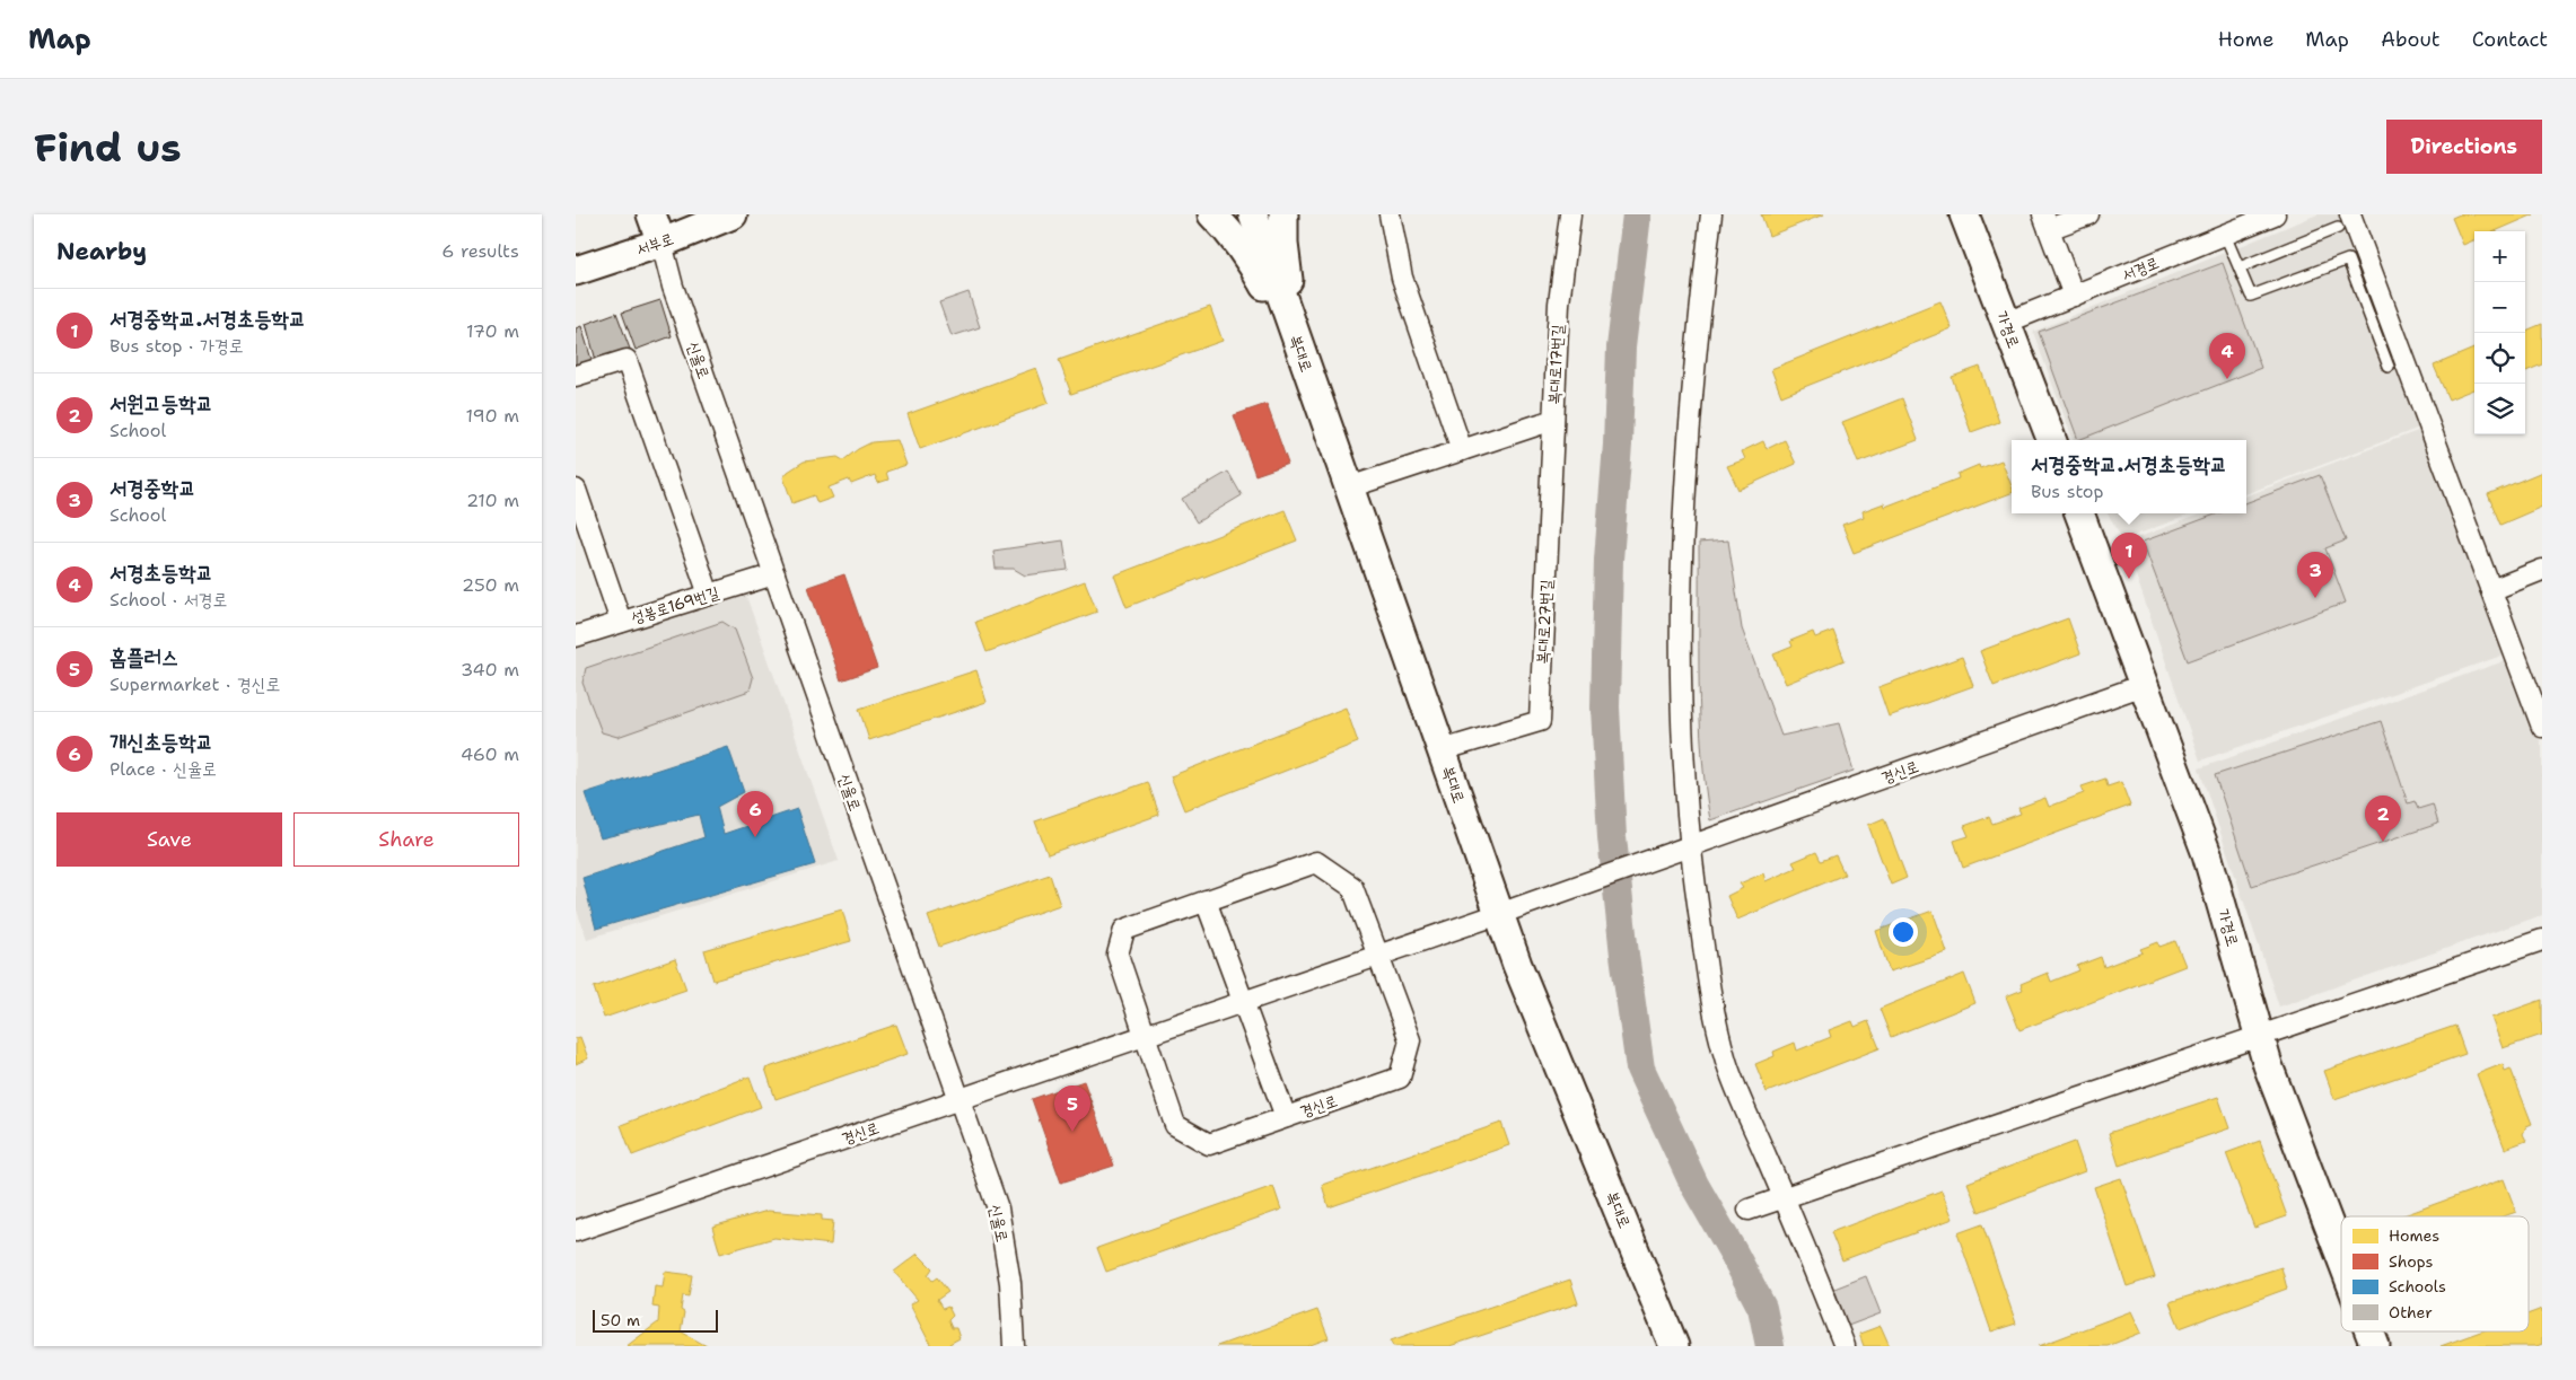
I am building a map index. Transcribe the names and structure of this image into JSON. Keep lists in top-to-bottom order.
{
  "streets": {
    "street": [
      "서부로",
      "서경로",
      "가경로",
      "복대로",
      "신율로",
      "복대로17번길",
      "성봉로169번길",
      "복대로27번길",
      "경신로"
    ]
  },
  "crossings": [
    ["서부로", "신율로"],
    ["서경로", "가경로"],
    ["가경로", "경신로"],
    ["복대로", "복대로17번길"],
    ["복대로", "복대로27번길"],
    ["복대로", "경신로"],
    ["신율로", "성봉로169번길"],
    ["신율로", "경신로"],
    ["복대로17번길", "복대로27번길"]
  ],
  "legend": [
    "Homes",
    "Shops",
    "Schools",
    "Other"
  ],
  "scale_bar": "50 m",
  "page": {
    "header": "Map",
    "nav": [
      "Home",
      "Map",
      "About",
      "Contact"
    ],
    "buttons": [
      "Directions",
      ["Save", "Share"]
    ],
    "title": "Find us",
    "heading": ["Nearby", "6 results"],
    "map_buttons": ["+", "−"],
    "list": [
      {
        "mark": "1",
        "name": "서경중학교.서경초등학교",
        "note": "Bus stop · 가경로",
        "value": "170 m"
      },
      {
        "mark": "2",
        "name": "서원고등학교",
        "note": "School",
        "value": "190 m"
      },
      {
        "mark": "3",
        "name": "서경중학교",
        "note": "School",
        "value": "210 m"
      },
      {
        "mark": "4",
        "name": "서경초등학교",
        "note": "School · 서경로",
        "value": "250 m"
      },
      {
        "mark": "5",
        "name": "홈플러스",
        "note": "Supermarket · 경신로",
        "value": "340 m"
      },
      {
        "mark": "6",
        "name": "개신초등학교",
        "note": "Place · 신율로",
        "value": "460 m"
      }
    ],
    "pins": [
      "4",
      "1",
      "3",
      "6",
      "2",
      "5"
    ],
    "popup": ["서경중학교.서경초등학교", "Bus stop"],
    "scale": "50 m"
  }
}
